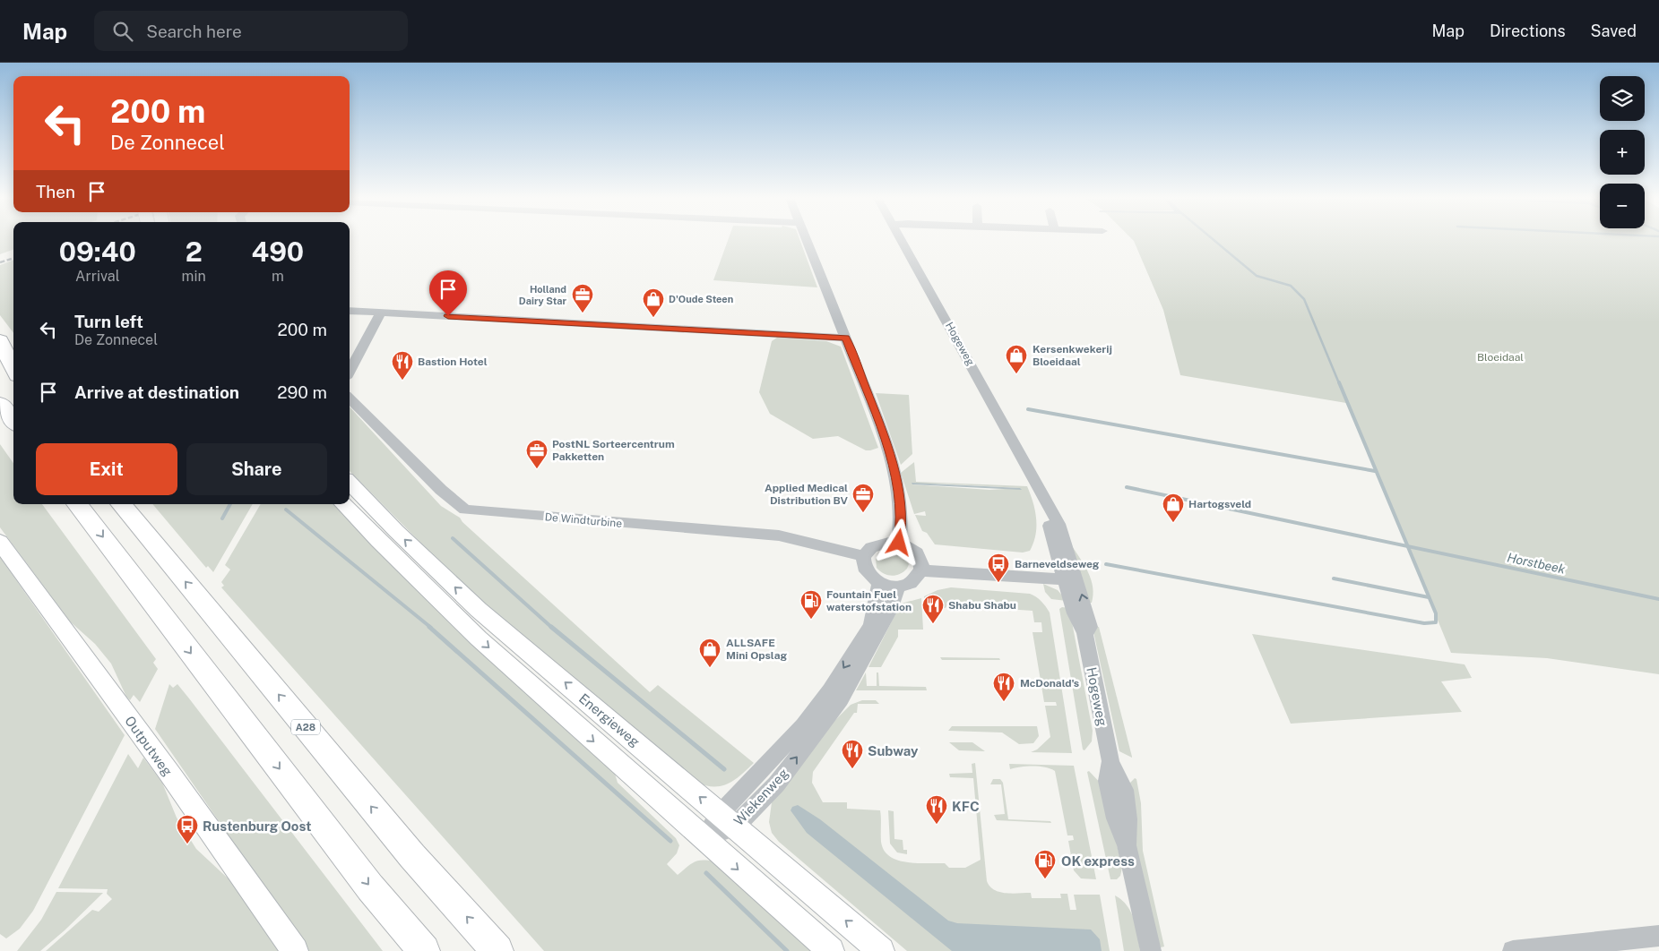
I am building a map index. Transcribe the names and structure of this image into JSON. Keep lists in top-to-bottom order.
{
  "streets": {
    "highway": ["A28"],
    "main road": ["Energieweg", "Outputweg"],
    "street": ["Hogeweg", "De Windturbine", "Wiekenweg"]
  },
  "crossings": [
    ["De Windturbine", "Wiekenweg"],
    ["Energieweg", "Wiekenweg"]
  ],
  "water": ["Horstbeek"],
  "parks": ["Bloeidaal"],
  "places": {
    "office": ["Holland Dairy Star", "PostNL Sorteercentrum Pakketten", "Applied Medical Distribution BV"],
    "shop": [
      "D'Oude Steen",
      "Kersenkwekerij Bloeidaal",
      "Hartogsveld",
      "ALLSAFE Mini Opslag"
    ],
    "restaurant": [
      "Bastion Hotel",
      "Shabu Shabu",
      "McDonald's",
      "Subway",
      "KFC"
    ],
    "bus stop": ["Barneveldseweg", "Rustenburg Oost"],
    "fuel station": ["Fountain Fuel waterstofstation", "OK express"]
  },
  "page": {
    "header": "Map",
    "search": "Search here",
    "nav": ["Map", "Directions", "Saved"],
    "map_buttons": ["+", "−"],
    "turn": ["200 m", "De Zonnecel"],
    "then": "Then",
    "eta": [
      "09:40",
      "Arrival",
      "2",
      "min",
      "490",
      "m"
    ],
    "list": [
      {
        "name": "Turn left",
        "note": "De Zonnecel",
        "value": "200 m"
      },
      {
        "name": "Arrive at destination",
        "value": "290 m"
      }
    ],
    "buttons": ["Exit", "Share"]
  }
}
